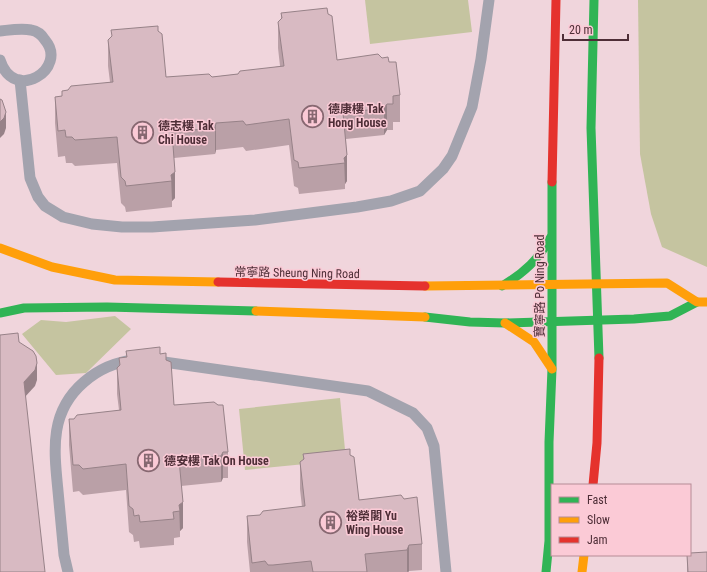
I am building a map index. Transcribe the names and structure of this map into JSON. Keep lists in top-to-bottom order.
{
  "streets": {
    "main road": ["常寧路 Sheung Ning Road", "寶寧路 Po Ning Road"]
  },
  "crossings": [
    ["常寧路 Sheung Ning Road", "寶寧路 Po Ning Road"]
  ],
  "places": {
    "building": [
      "德康樓 Tak Hong House",
      "德志樓 Tak Chi House",
      "德安樓 Tak On House",
      "裕榮閣 Yu Wing House"
    ]
  },
  "legend": ["Fast", "Slow", "Jam"],
  "scale_bar": "20 m"
}
